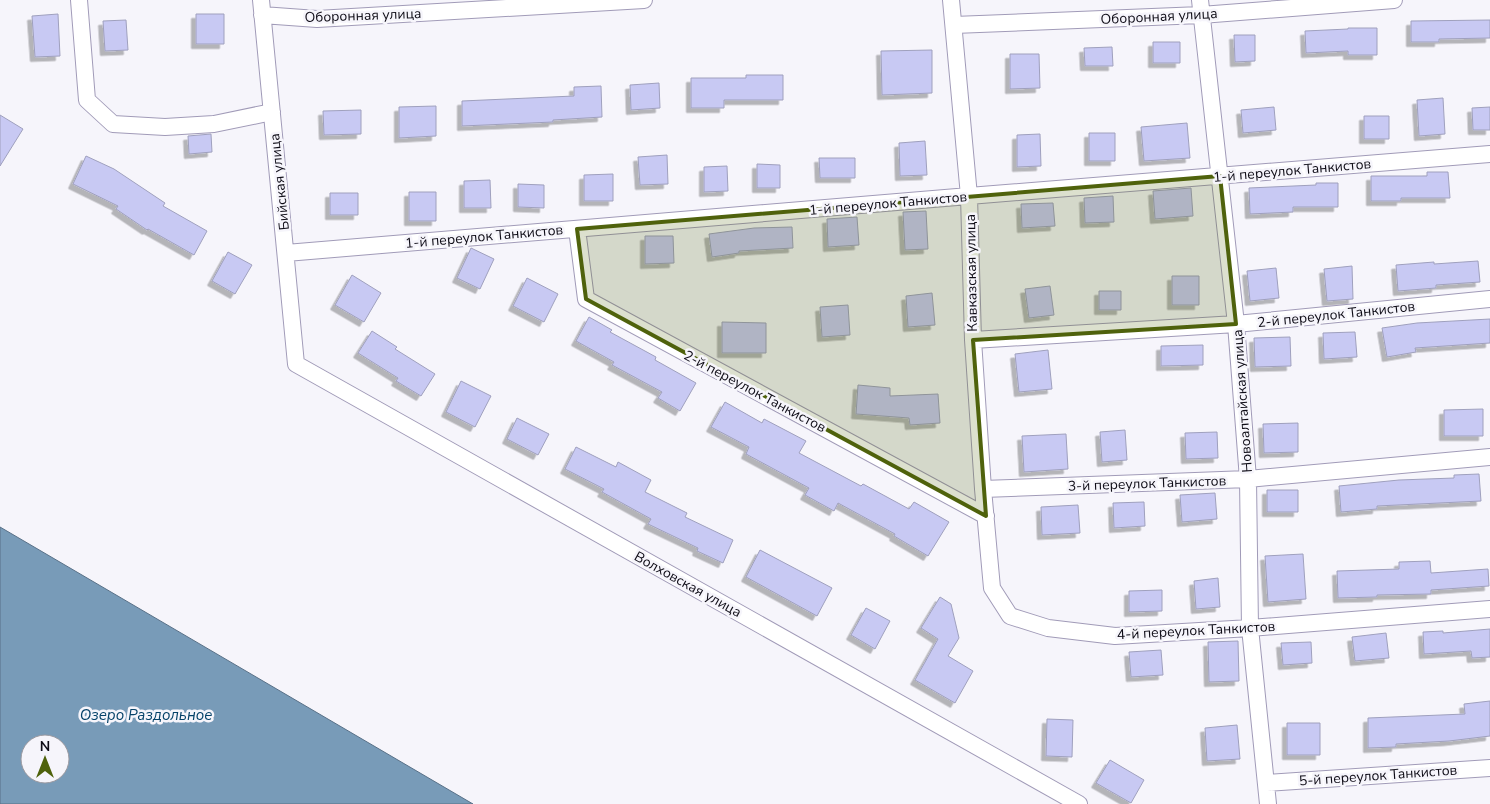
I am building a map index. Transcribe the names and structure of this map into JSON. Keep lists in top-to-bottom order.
{
  "streets": {
    "street": [
      "Оборонная улица",
      "1-й переулок Танкистов",
      "Бийская улица",
      "Кавказская улица",
      "2-й переулок Танкистов",
      "Новоалтайская улица",
      "3-й переулок Танкистов",
      "Волховская улица",
      "4-й переулок Танкистов",
      "5-й переулок Танкистов"
    ]
  },
  "crossings": [
    ["Оборонная улица", "Бийская улица"],
    ["Оборонная улица", "Кавказская улица"],
    ["Оборонная улица", "Новоалтайская улица"],
    ["1-й переулок Танкистов", "Бийская улица"],
    ["1-й переулок Танкистов", "Кавказская улица"],
    ["1-й переулок Танкистов", "2-й переулок Танкистов"],
    ["1-й переулок Танкистов", "Новоалтайская улица"],
    ["Бийская улица", "Волховская улица"],
    ["Кавказская улица", "2-й переулок Танкистов"],
    ["Кавказская улица", "3-й переулок Танкистов"],
    ["Кавказская улица", "4-й переулок Танкистов"],
    ["2-й переулок Танкистов", "Новоалтайская улица"],
    ["2-й переулок Танкистов", "4-й переулок Танкистов"],
    ["Новоалтайская улица", "3-й переулок Танкистов"],
    ["Новоалтайская улица", "4-й переулок Танкистов"],
    ["Новоалтайская улица", "5-й переулок Танкистов"]
  ],
  "water": ["Озеро Раздольное"],
  "north": "top"
}
